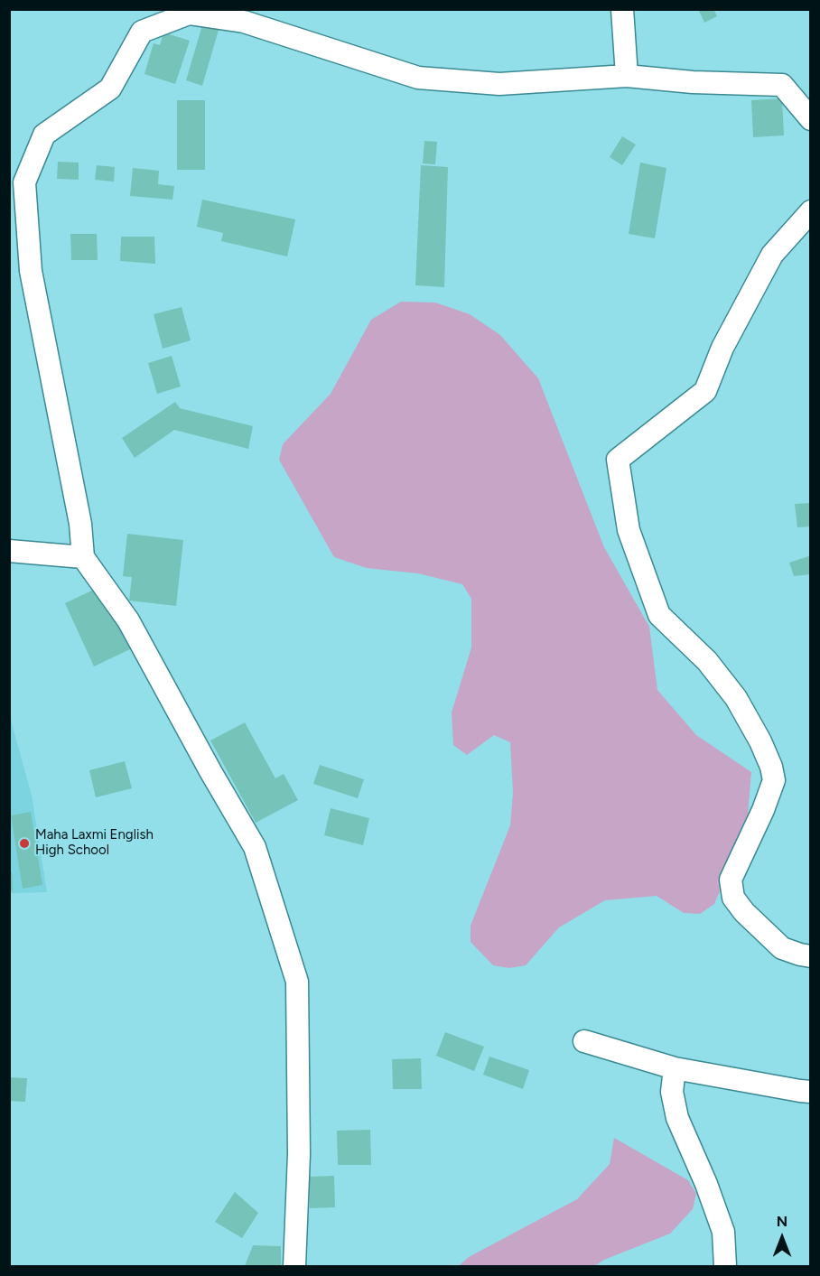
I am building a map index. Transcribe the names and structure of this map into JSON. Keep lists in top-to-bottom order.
{
  "places": ["Maha Laxmi English High School"],
  "north": "top"
}
